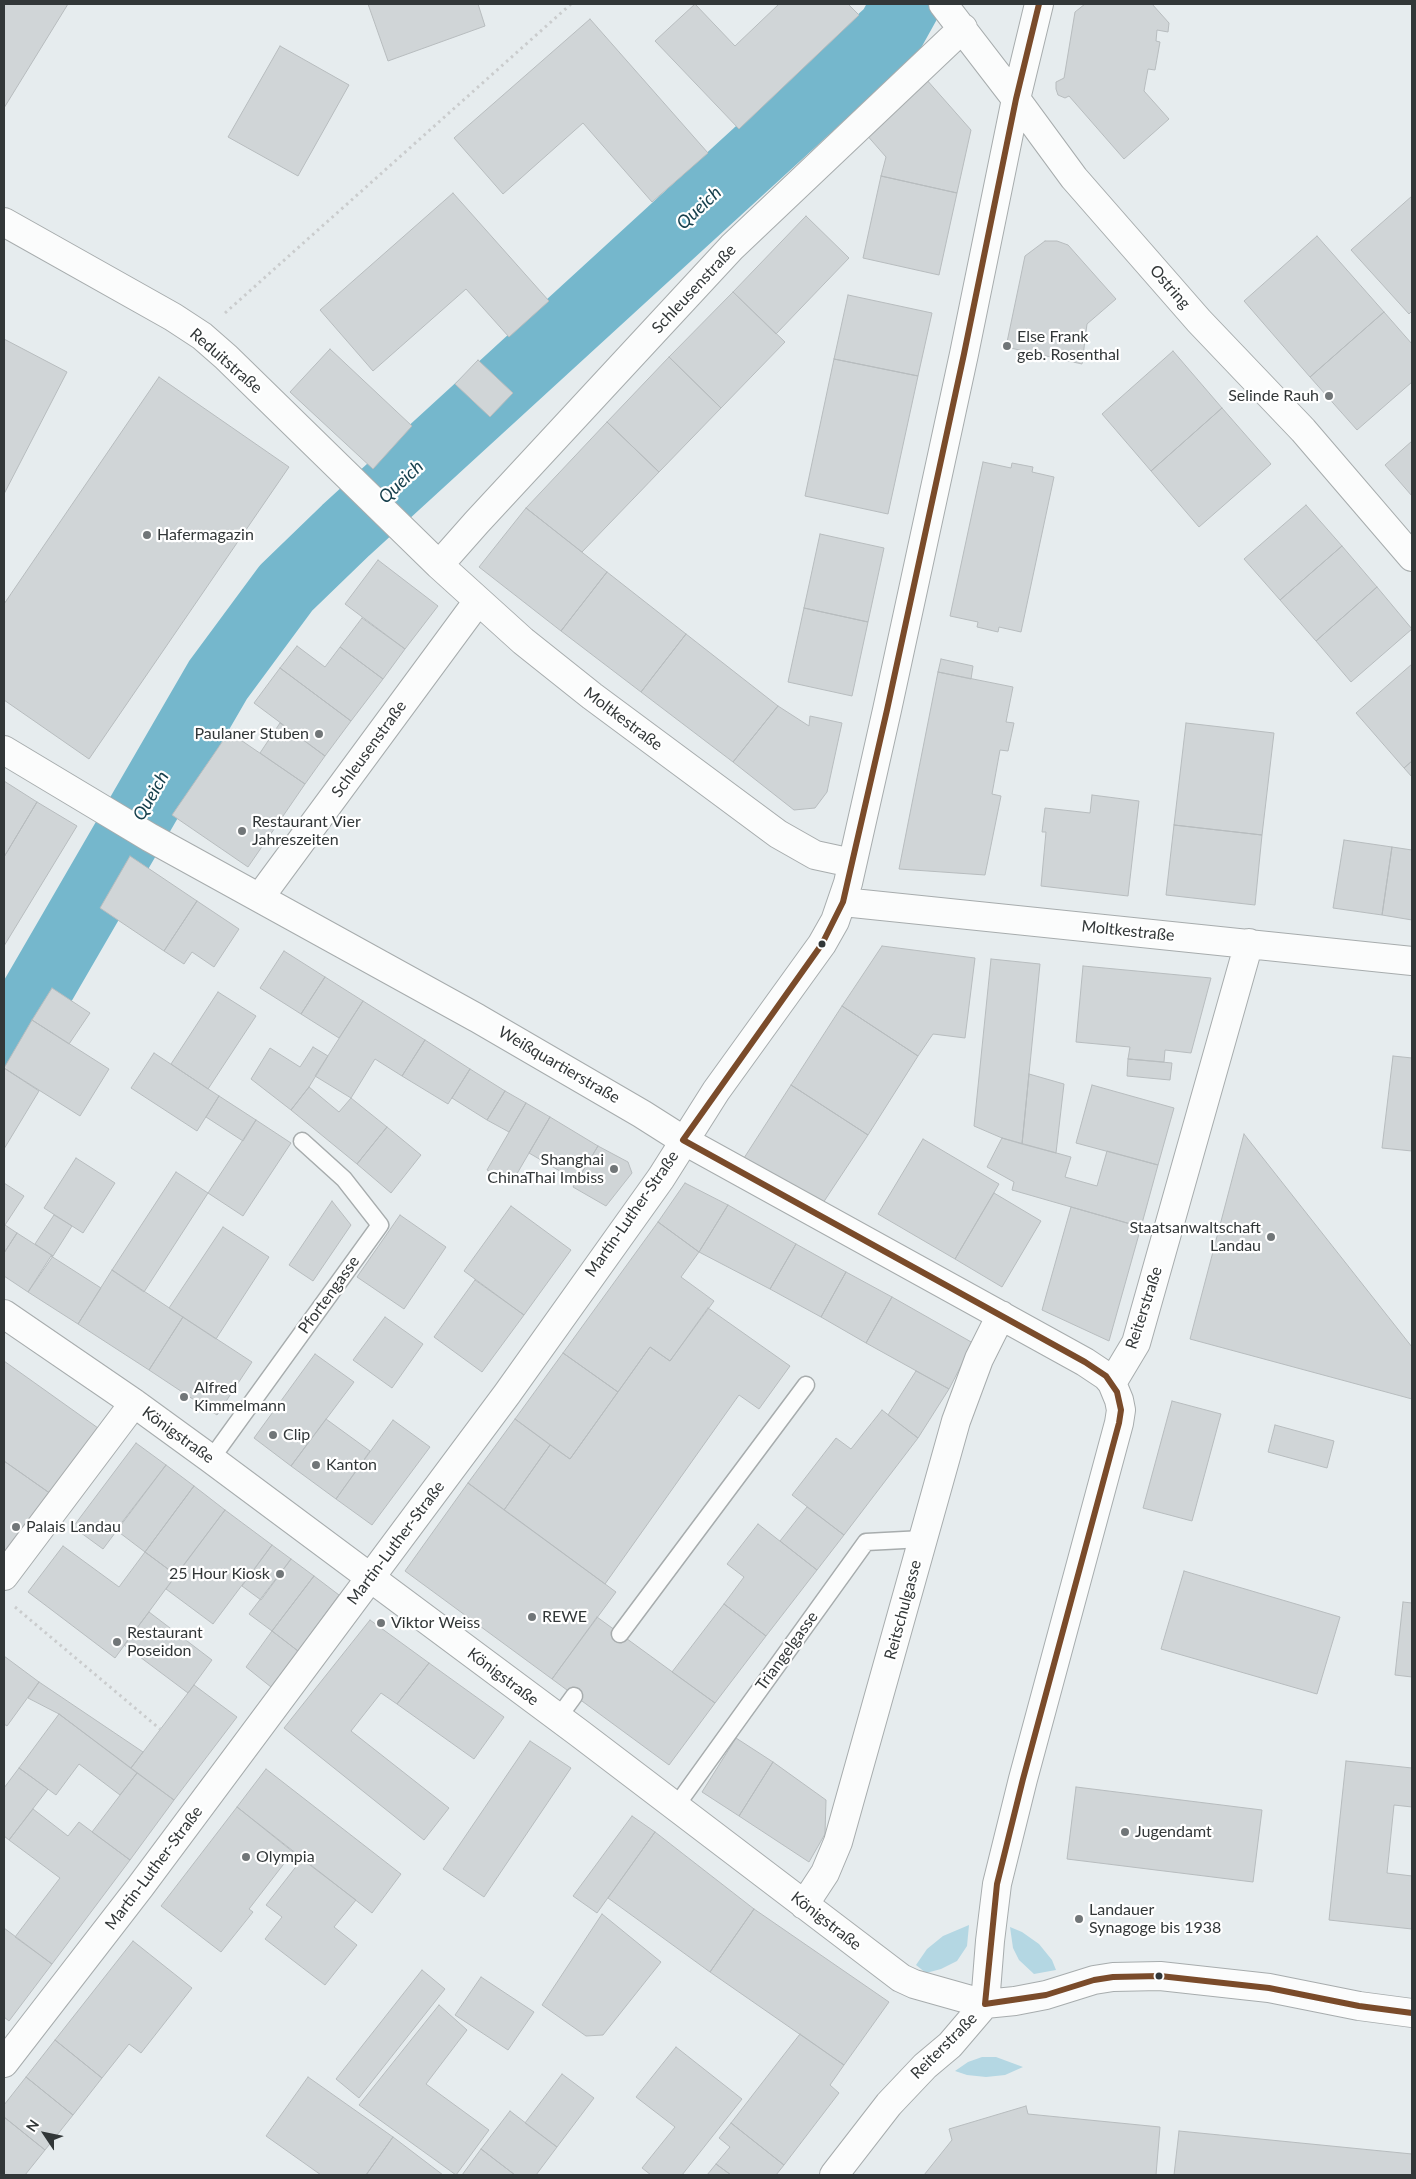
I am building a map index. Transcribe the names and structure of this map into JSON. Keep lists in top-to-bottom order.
{
  "streets": {
    "street": [
      "Ostring",
      "Schleusenstraße",
      "Reduitstraße",
      "Moltkestraße",
      "Weißquartierstraße",
      "Martin-Luther-Straße",
      "Reiterstraße",
      "Königstraße",
      "Reitschulgasse"
    ],
    "lane": ["Pfortengasse", "Triangelgasse"]
  },
  "crossings": [
    ["Ostring", "Schleusenstraße"],
    ["Ostring", "Martin-Luther-Straße"],
    ["Schleusenstraße", "Moltkestraße"],
    ["Schleusenstraße", "Weißquartierstraße"],
    ["Reduitstraße", "Moltkestraße"],
    ["Moltkestraße", "Martin-Luther-Straße"],
    ["Moltkestraße", "Reiterstraße"],
    ["Weißquartierstraße", "Martin-Luther-Straße"],
    ["Weißquartierstraße", "Reiterstraße"],
    ["Weißquartierstraße", "Reitschulgasse"],
    ["Martin-Luther-Straße", "Königstraße"],
    ["Pfortengasse", "Königstraße"],
    ["Reiterstraße", "Königstraße"],
    ["Königstraße", "Reitschulgasse"],
    ["Königstraße", "Triangelgasse"],
    ["Reitschulgasse", "Triangelgasse"]
  ],
  "water": ["Queich"],
  "places": [
    "Else Frank geb. Rosenthal",
    "Selinde Rauh",
    "Hafermagazin",
    "Paulaner Stuben",
    "Restaurant Vier Jahreszeiten",
    "Shanghai ChinaThai Imbiss",
    "Staatsanwaltschaft Landau",
    "Alfred Kimmelmann",
    "Clip",
    "Kanton",
    "Palais Landau",
    "25 Hour Kiosk",
    "REWE",
    "Viktor Weiss",
    "Restaurant Poseidon",
    "Jugendamt",
    "Olympia",
    "Landauer Synagoge bis 1938"
  ],
  "north": "top left"
}
